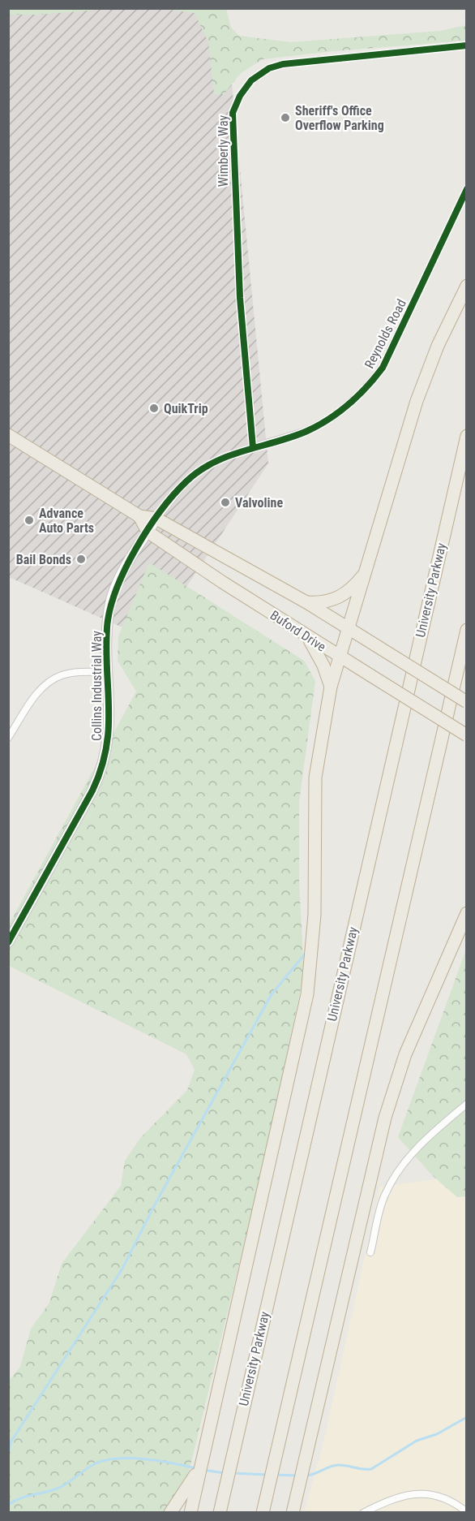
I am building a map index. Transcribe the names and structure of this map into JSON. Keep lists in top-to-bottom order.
{
  "streets": {
    "highway": ["University Parkway", "Buford Drive"],
    "street": ["Wimberly Way", "Reynolds Road", "Collins Industrial Way"]
  },
  "crossings": [
    ["Wimberly Way", "Reynolds Road"],
    ["Reynolds Road", "Buford Drive"],
    ["Reynolds Road", "Collins Industrial Way"],
    ["Buford Drive", "Collins Industrial Way"]
  ],
  "places": [
    "Sheriff's Office Overflow Parking",
    "QuikTrip",
    "Valvoline",
    "Advance Auto Parts",
    "Bail Bonds"
  ]
}
